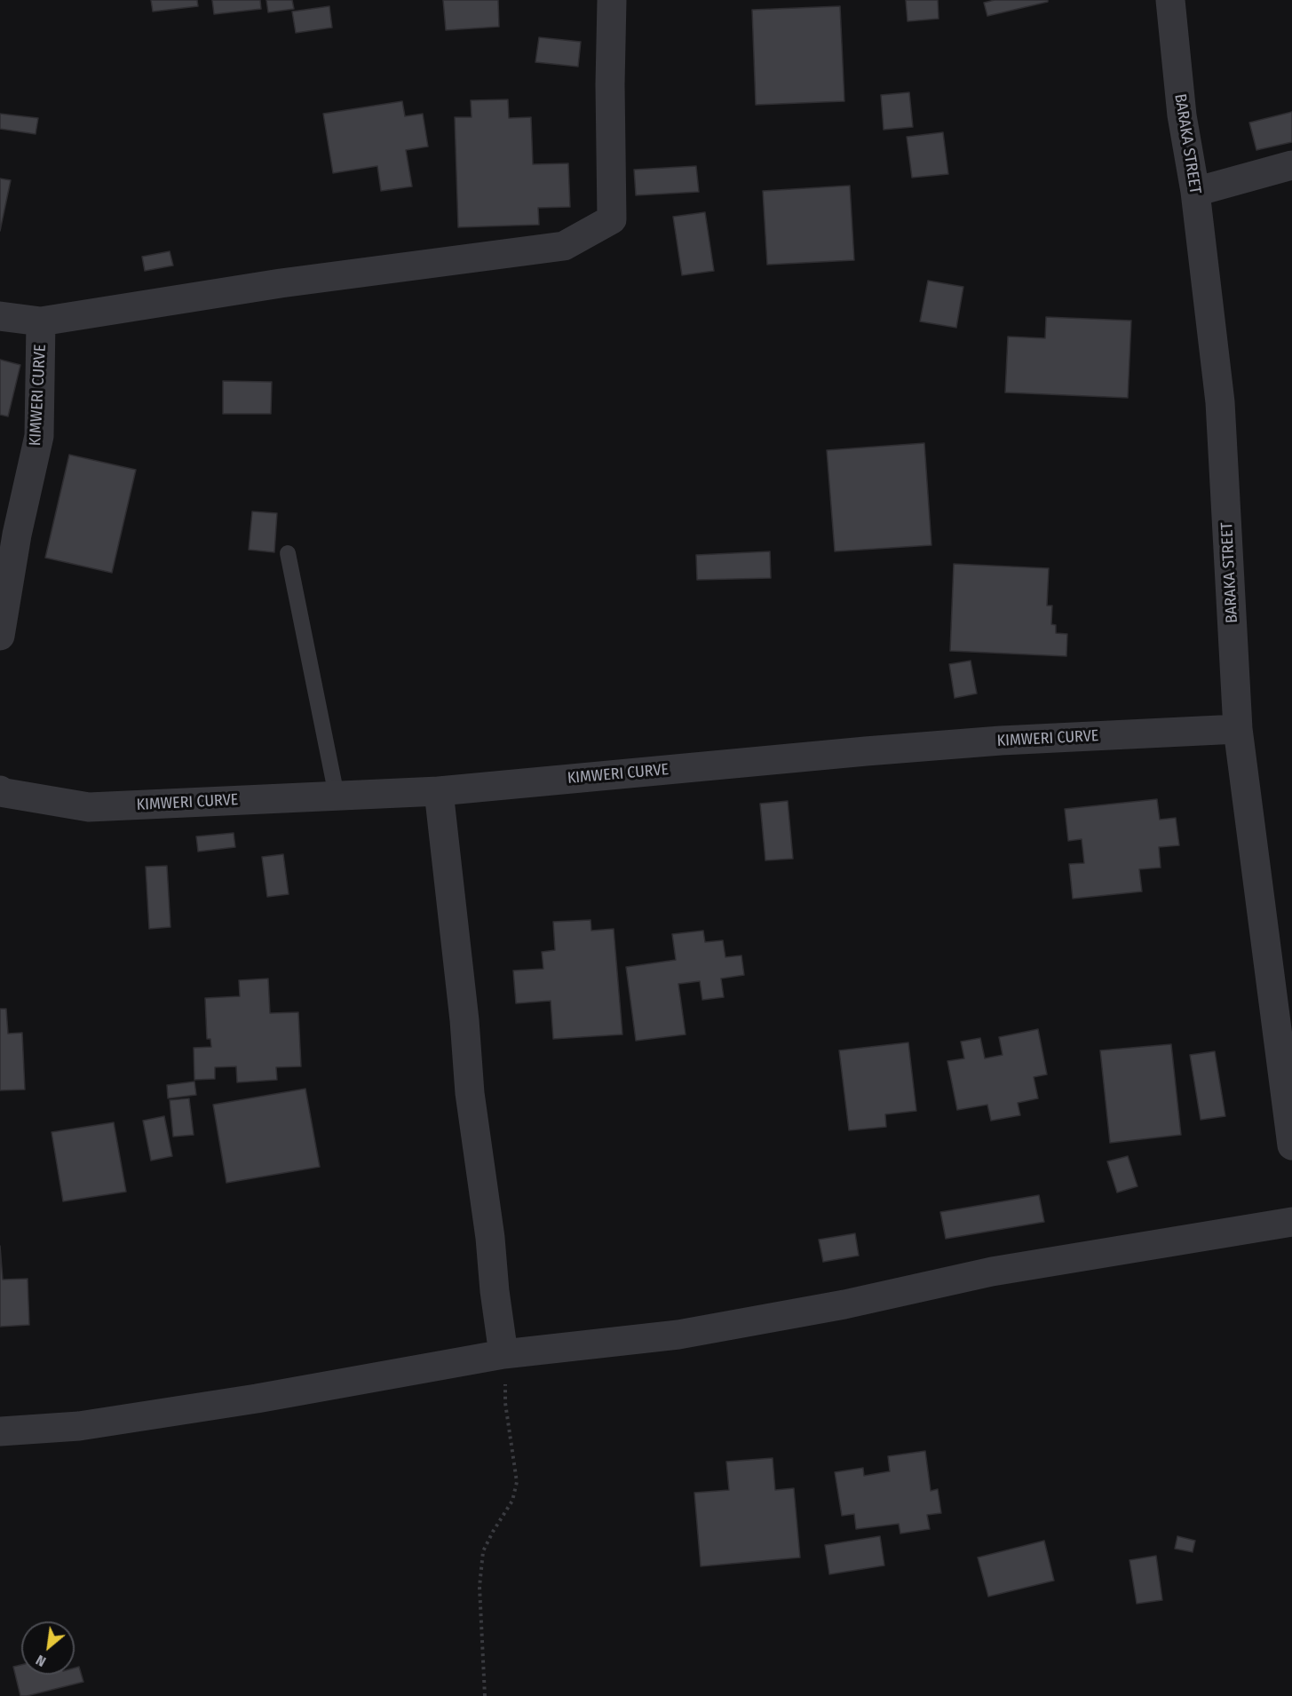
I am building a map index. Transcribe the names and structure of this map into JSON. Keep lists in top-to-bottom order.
{
  "streets": {
    "street": ["BARAKA STREET", "KIMWERI CURVE"]
  },
  "crossings": [
    ["BARAKA STREET", "KIMWERI CURVE"]
  ],
  "north": "bottom left"
}
